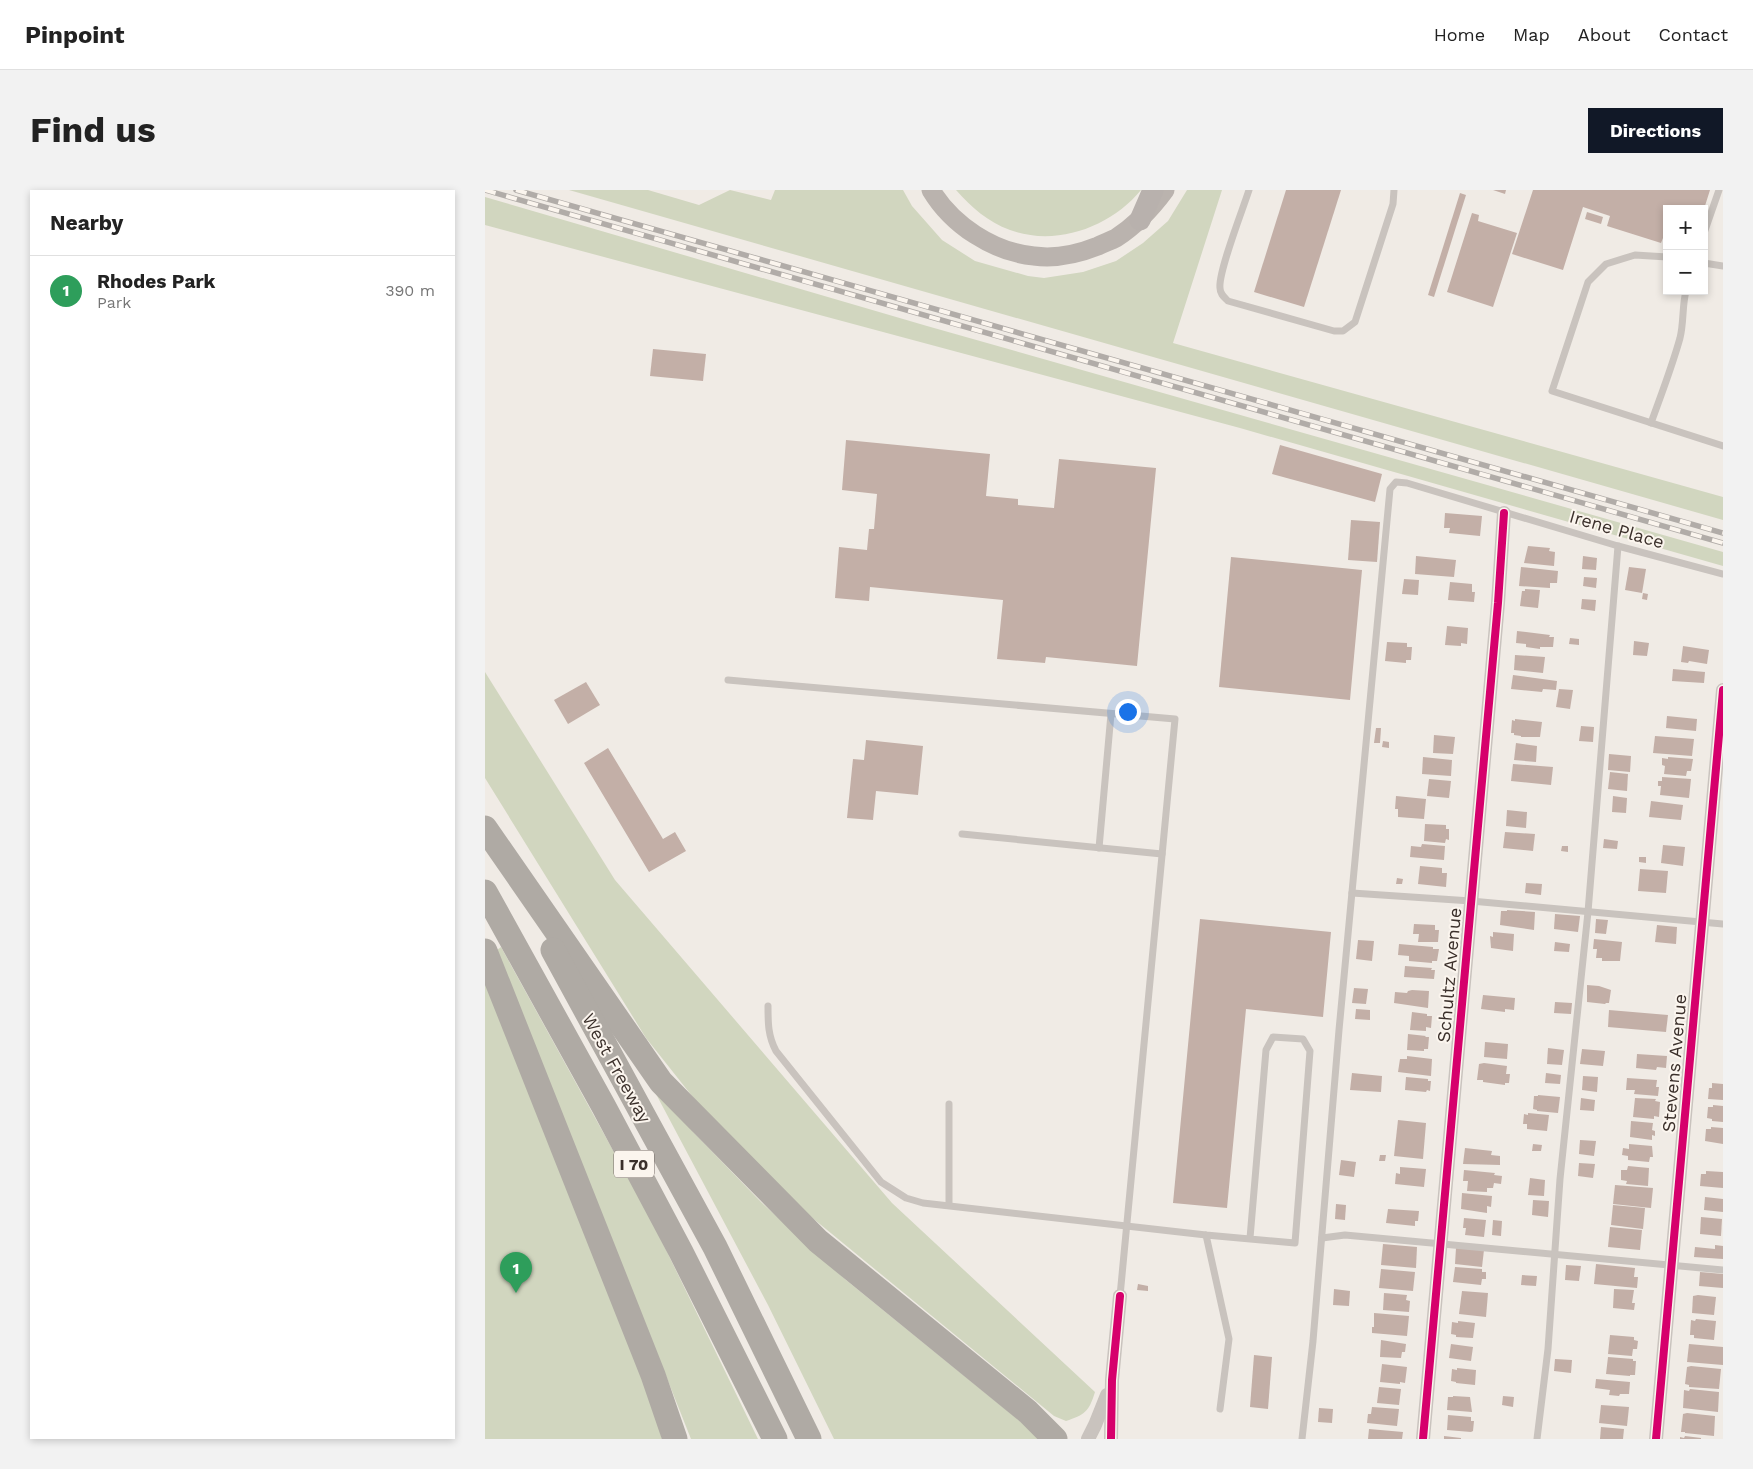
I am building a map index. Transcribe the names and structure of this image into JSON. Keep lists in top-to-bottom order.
{
  "streets": {
    "highway": ["West Freeway", "I 70"],
    "street": ["Schultz Avenue", "Stevens Avenue"],
    "lane": ["Irene Place"]
  },
  "crossings": [
    ["Irene Place", "Schultz Avenue"]
  ],
  "page": {
    "header": "Pinpoint",
    "nav": [
      "Home",
      "Map",
      "About",
      "Contact"
    ],
    "buttons": "Directions",
    "title": "Find us",
    "heading": "Nearby",
    "map_buttons": ["+", "−"],
    "list": [
      {
        "mark": "1",
        "name": "Rhodes Park",
        "note": "Park",
        "value": "390 m"
      }
    ],
    "pins": "1"
  }
}
